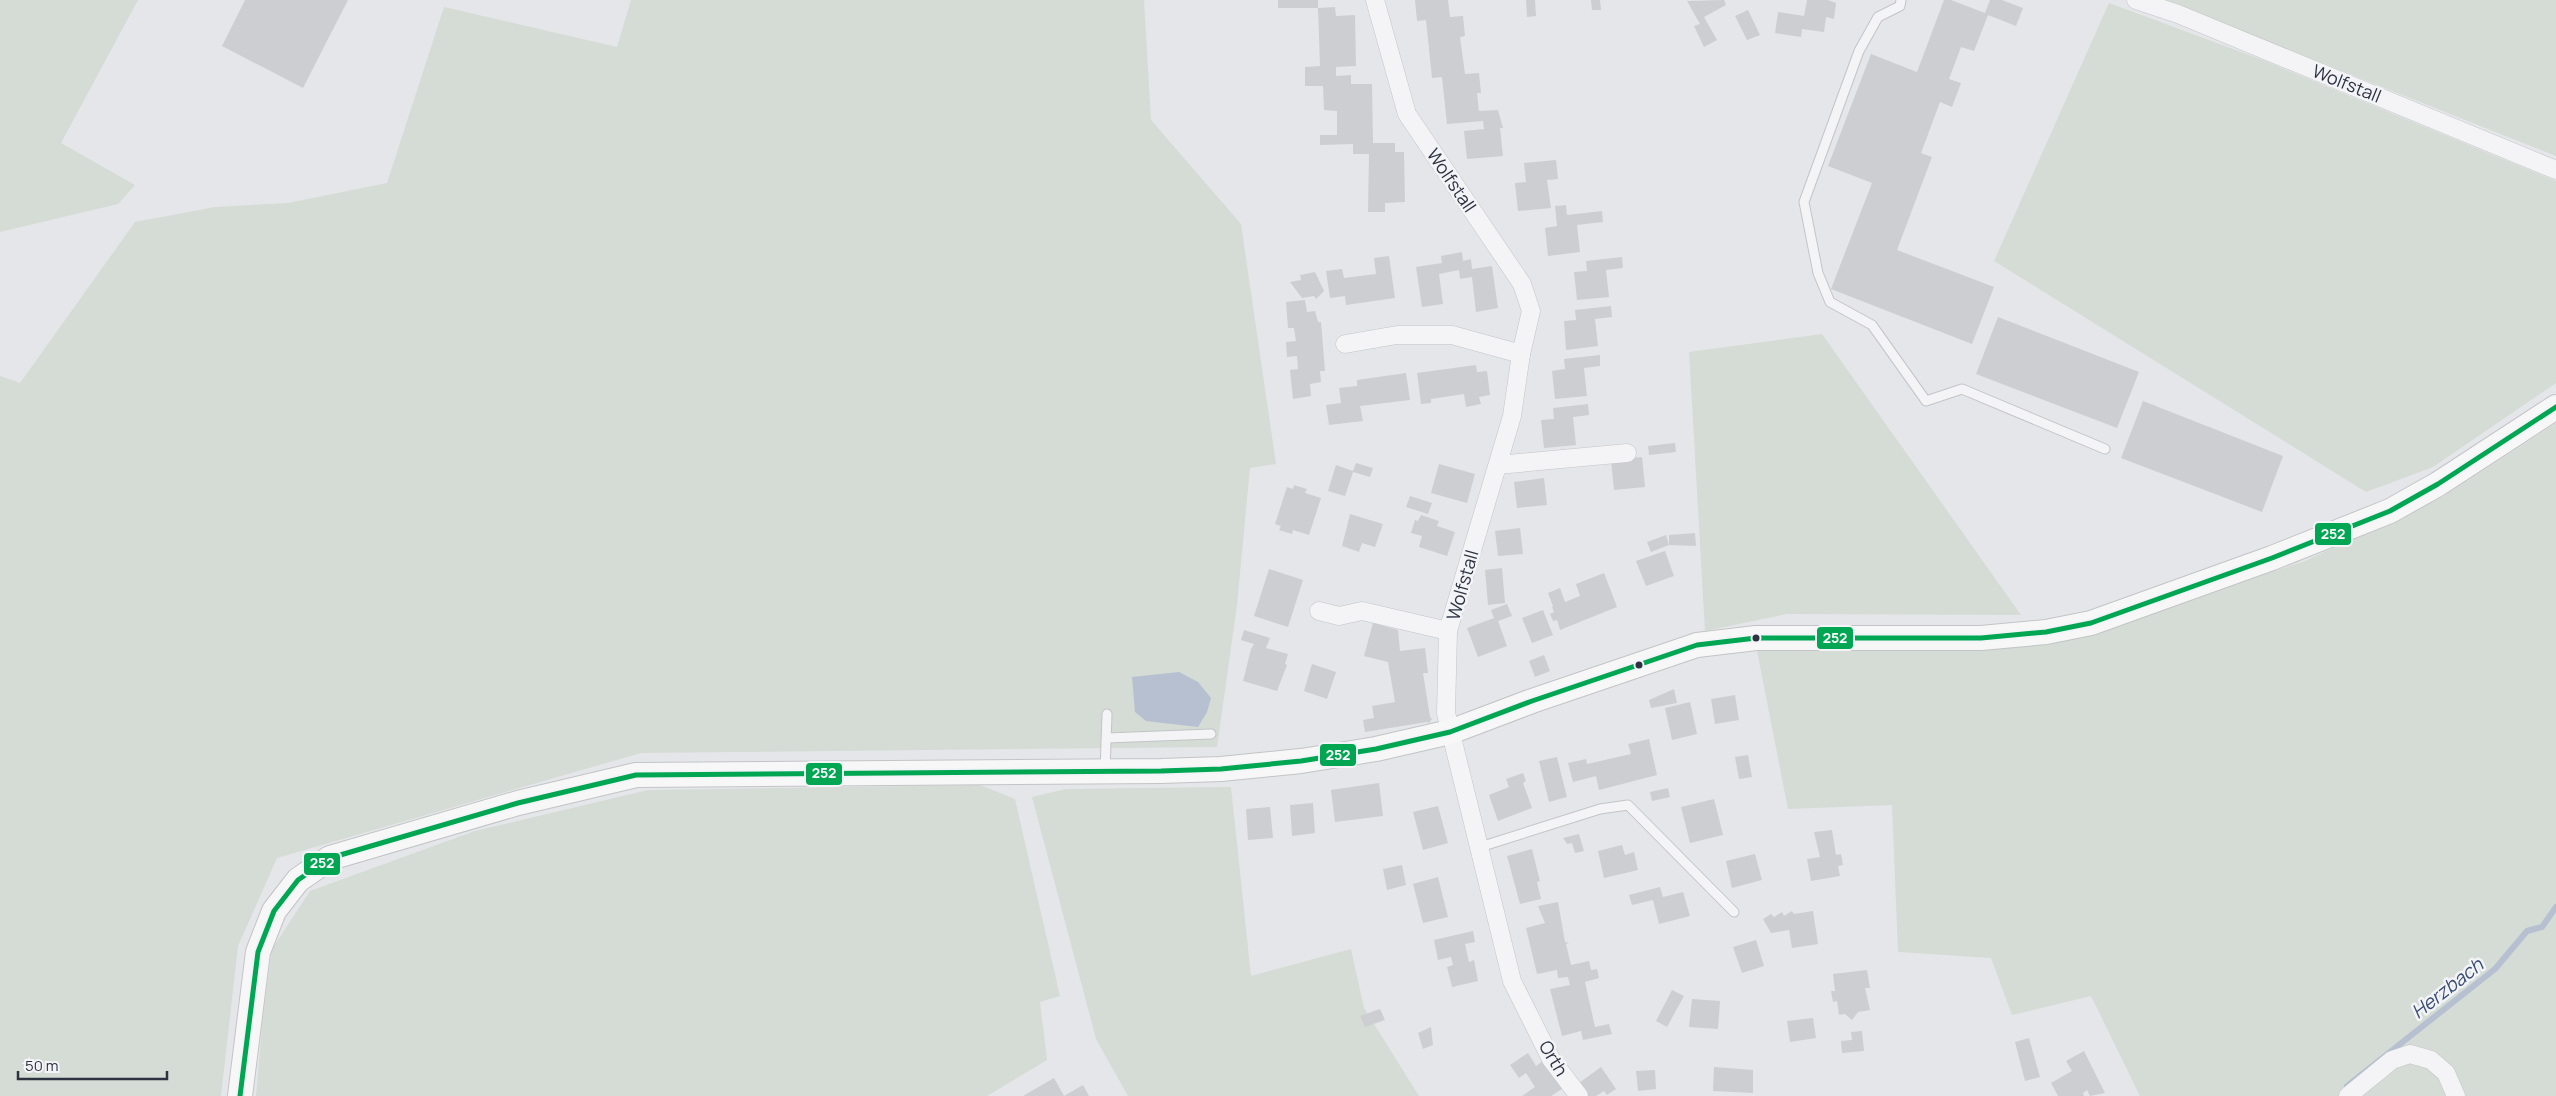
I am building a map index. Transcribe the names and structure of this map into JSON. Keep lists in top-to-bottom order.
{
  "streets": {
    "street": ["Wolfstall", "Orth"]
  },
  "crossings": [
    ["Wolfstall", "Orth"]
  ],
  "water": ["Herzbach"],
  "lines": ["transit line 252"],
  "scale_bar": "50 m"
}
